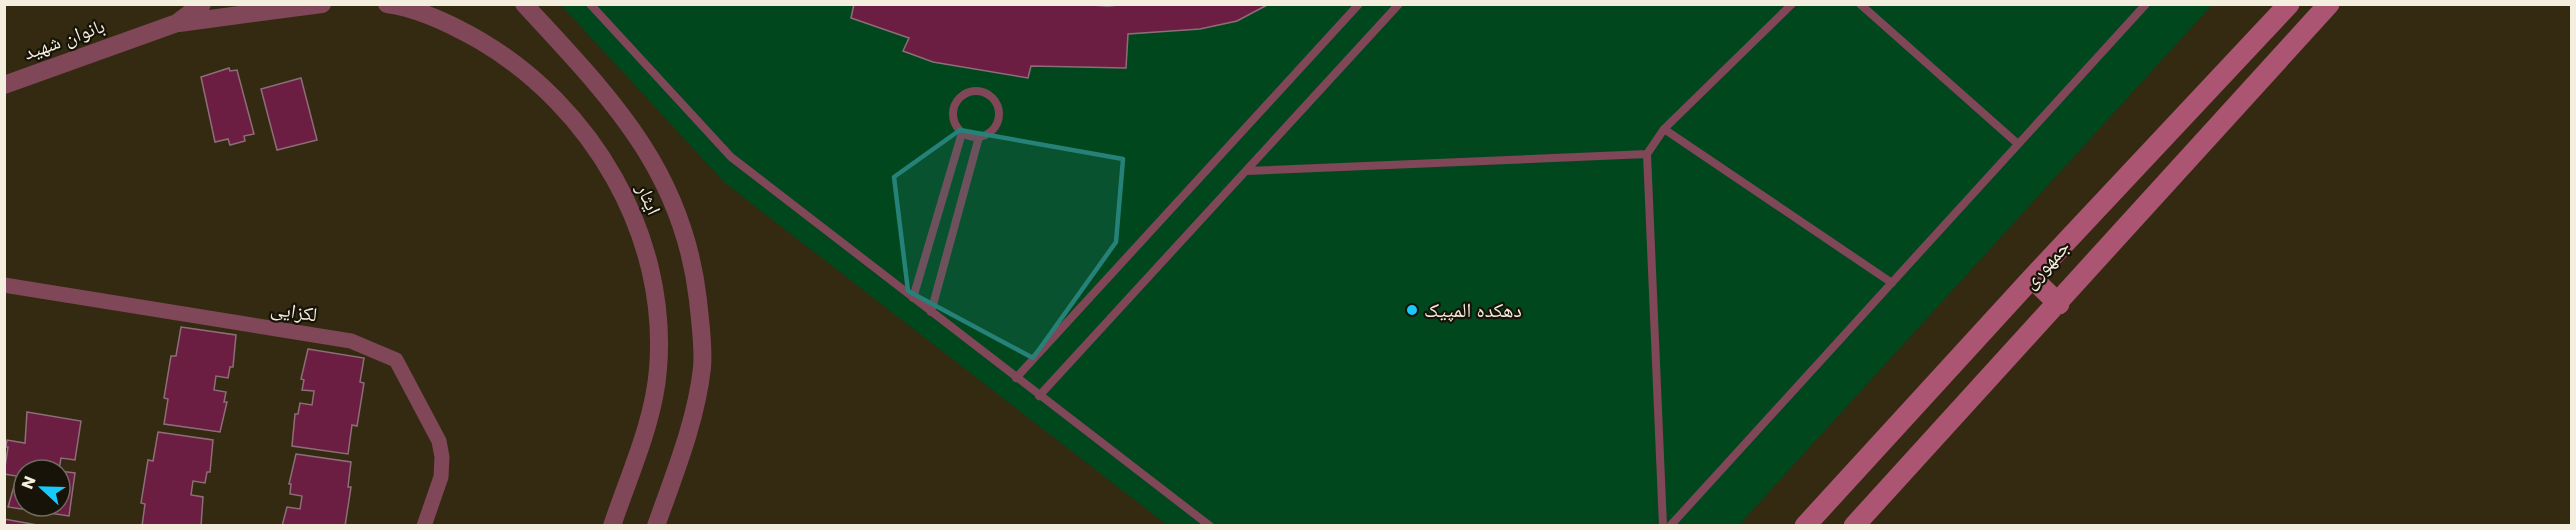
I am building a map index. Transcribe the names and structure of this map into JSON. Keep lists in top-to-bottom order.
{
  "streets": {
    "main road": ["جمهوری"],
    "street": ["بانوان شهید", "ایثار", "لکزایی"]
  },
  "places": ["دهکده المپیک"],
  "north": "left"
}
